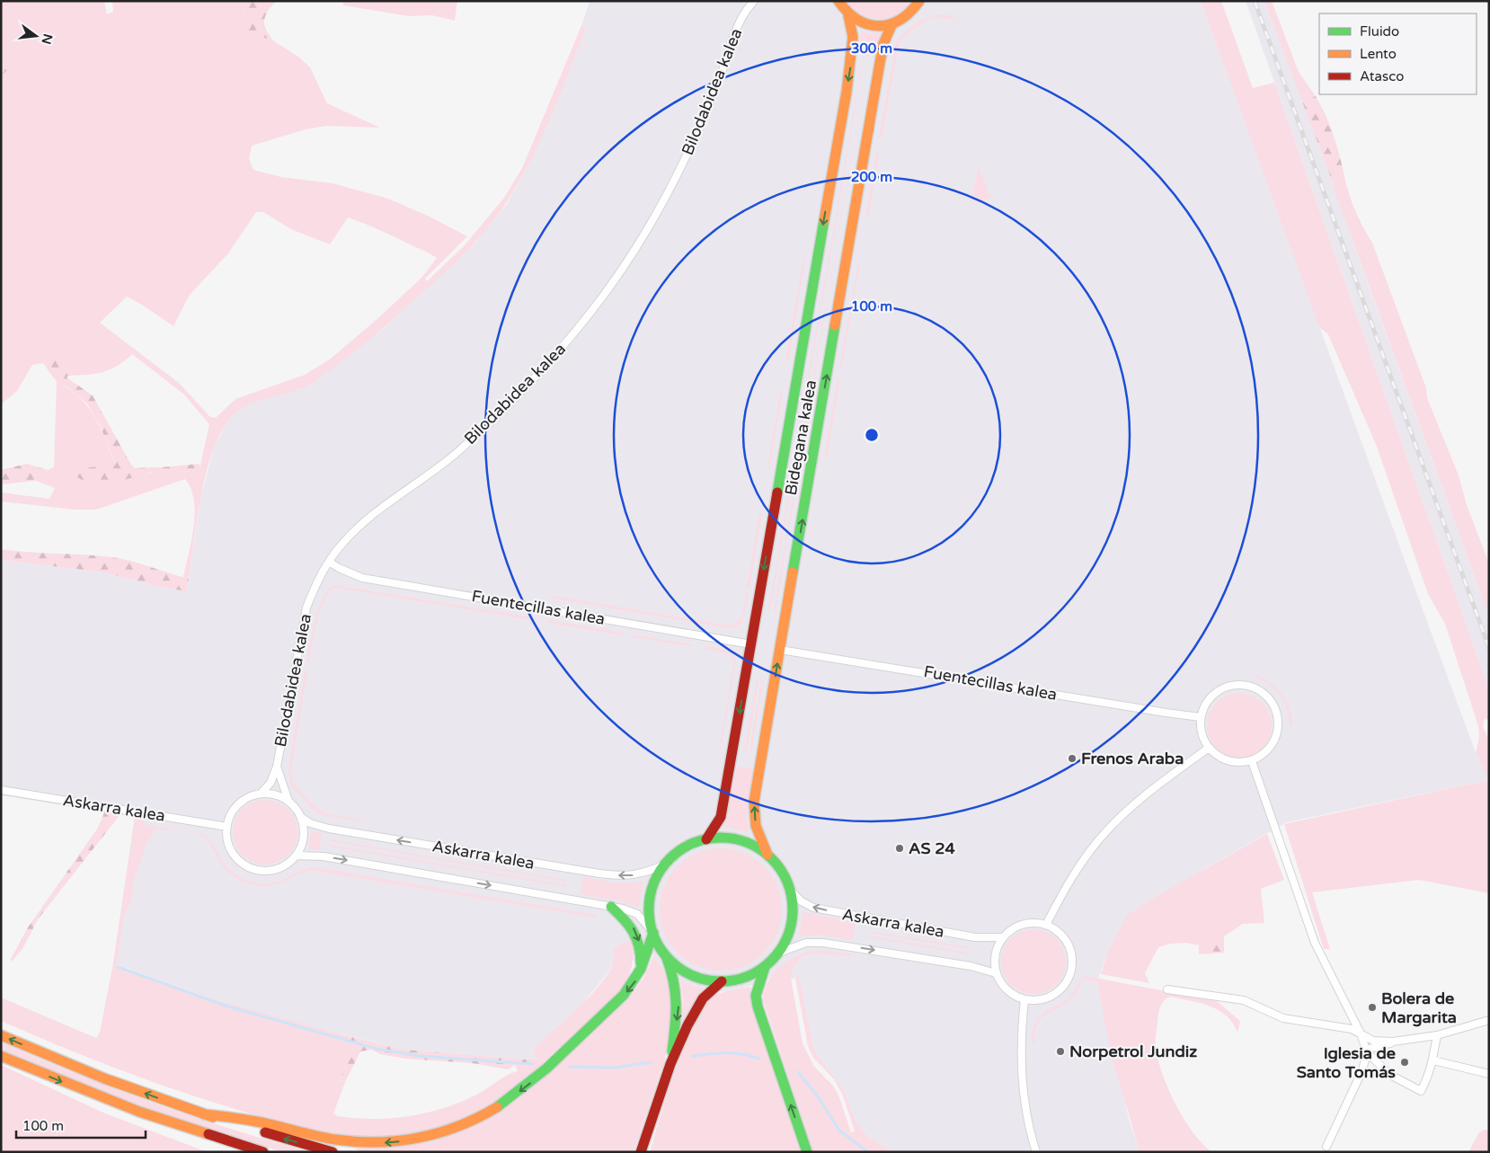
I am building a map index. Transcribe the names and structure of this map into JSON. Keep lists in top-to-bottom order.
{
  "streets": {
    "main road": ["Bidegana kalea"],
    "street": ["Bilodabidea kalea", "Fuentecillas kalea", "Askarra kalea"]
  },
  "crossings": [
    ["Bilodabidea kalea", "Fuentecillas kalea"],
    ["Bilodabidea kalea", "Askarra kalea"],
    ["Bidegana kalea", "Fuentecillas kalea"],
    ["Bidegana kalea", "Askarra kalea"]
  ],
  "places": [
    "Frenos Araba",
    "AS 24",
    "Bolera de Margarita",
    "Norpetrol Jundiz",
    "Iglesia de Santo Tomás"
  ],
  "legend": ["Fluido", "Lento", "Atasco"],
  "scale_bar": "100 m",
  "north": "right",
  "rings": ["300 m", "200 m", "100 m"]
}
